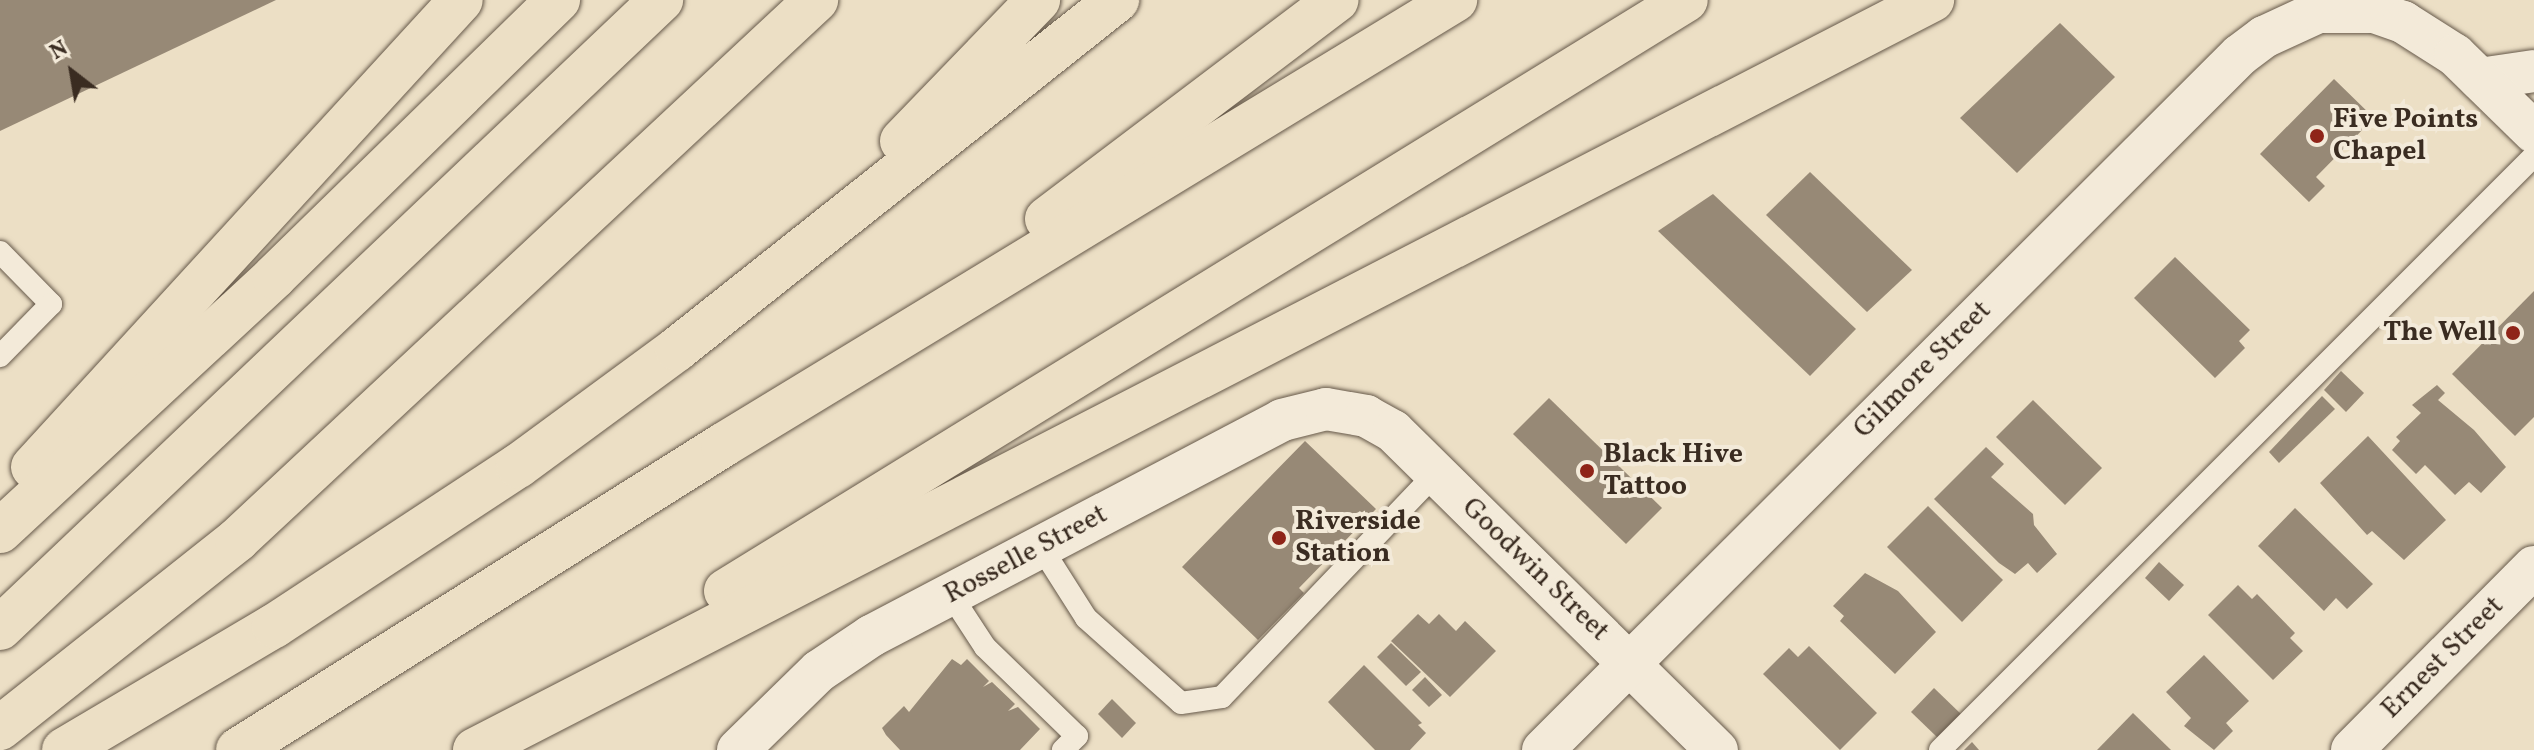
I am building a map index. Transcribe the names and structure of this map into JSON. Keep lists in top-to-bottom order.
{
  "streets": {
    "street": [
      "Gilmore Street",
      "Rosselle Street",
      "Goodwin Street",
      "Ernest Street"
    ]
  },
  "crossings": [
    ["Gilmore Street", "Goodwin Street"],
    ["Rosselle Street", "Goodwin Street"]
  ],
  "places": [
    "Five Points Chapel",
    "The Well",
    "Black Hive Tattoo",
    "Riverside Station"
  ],
  "north": "top left"
}
